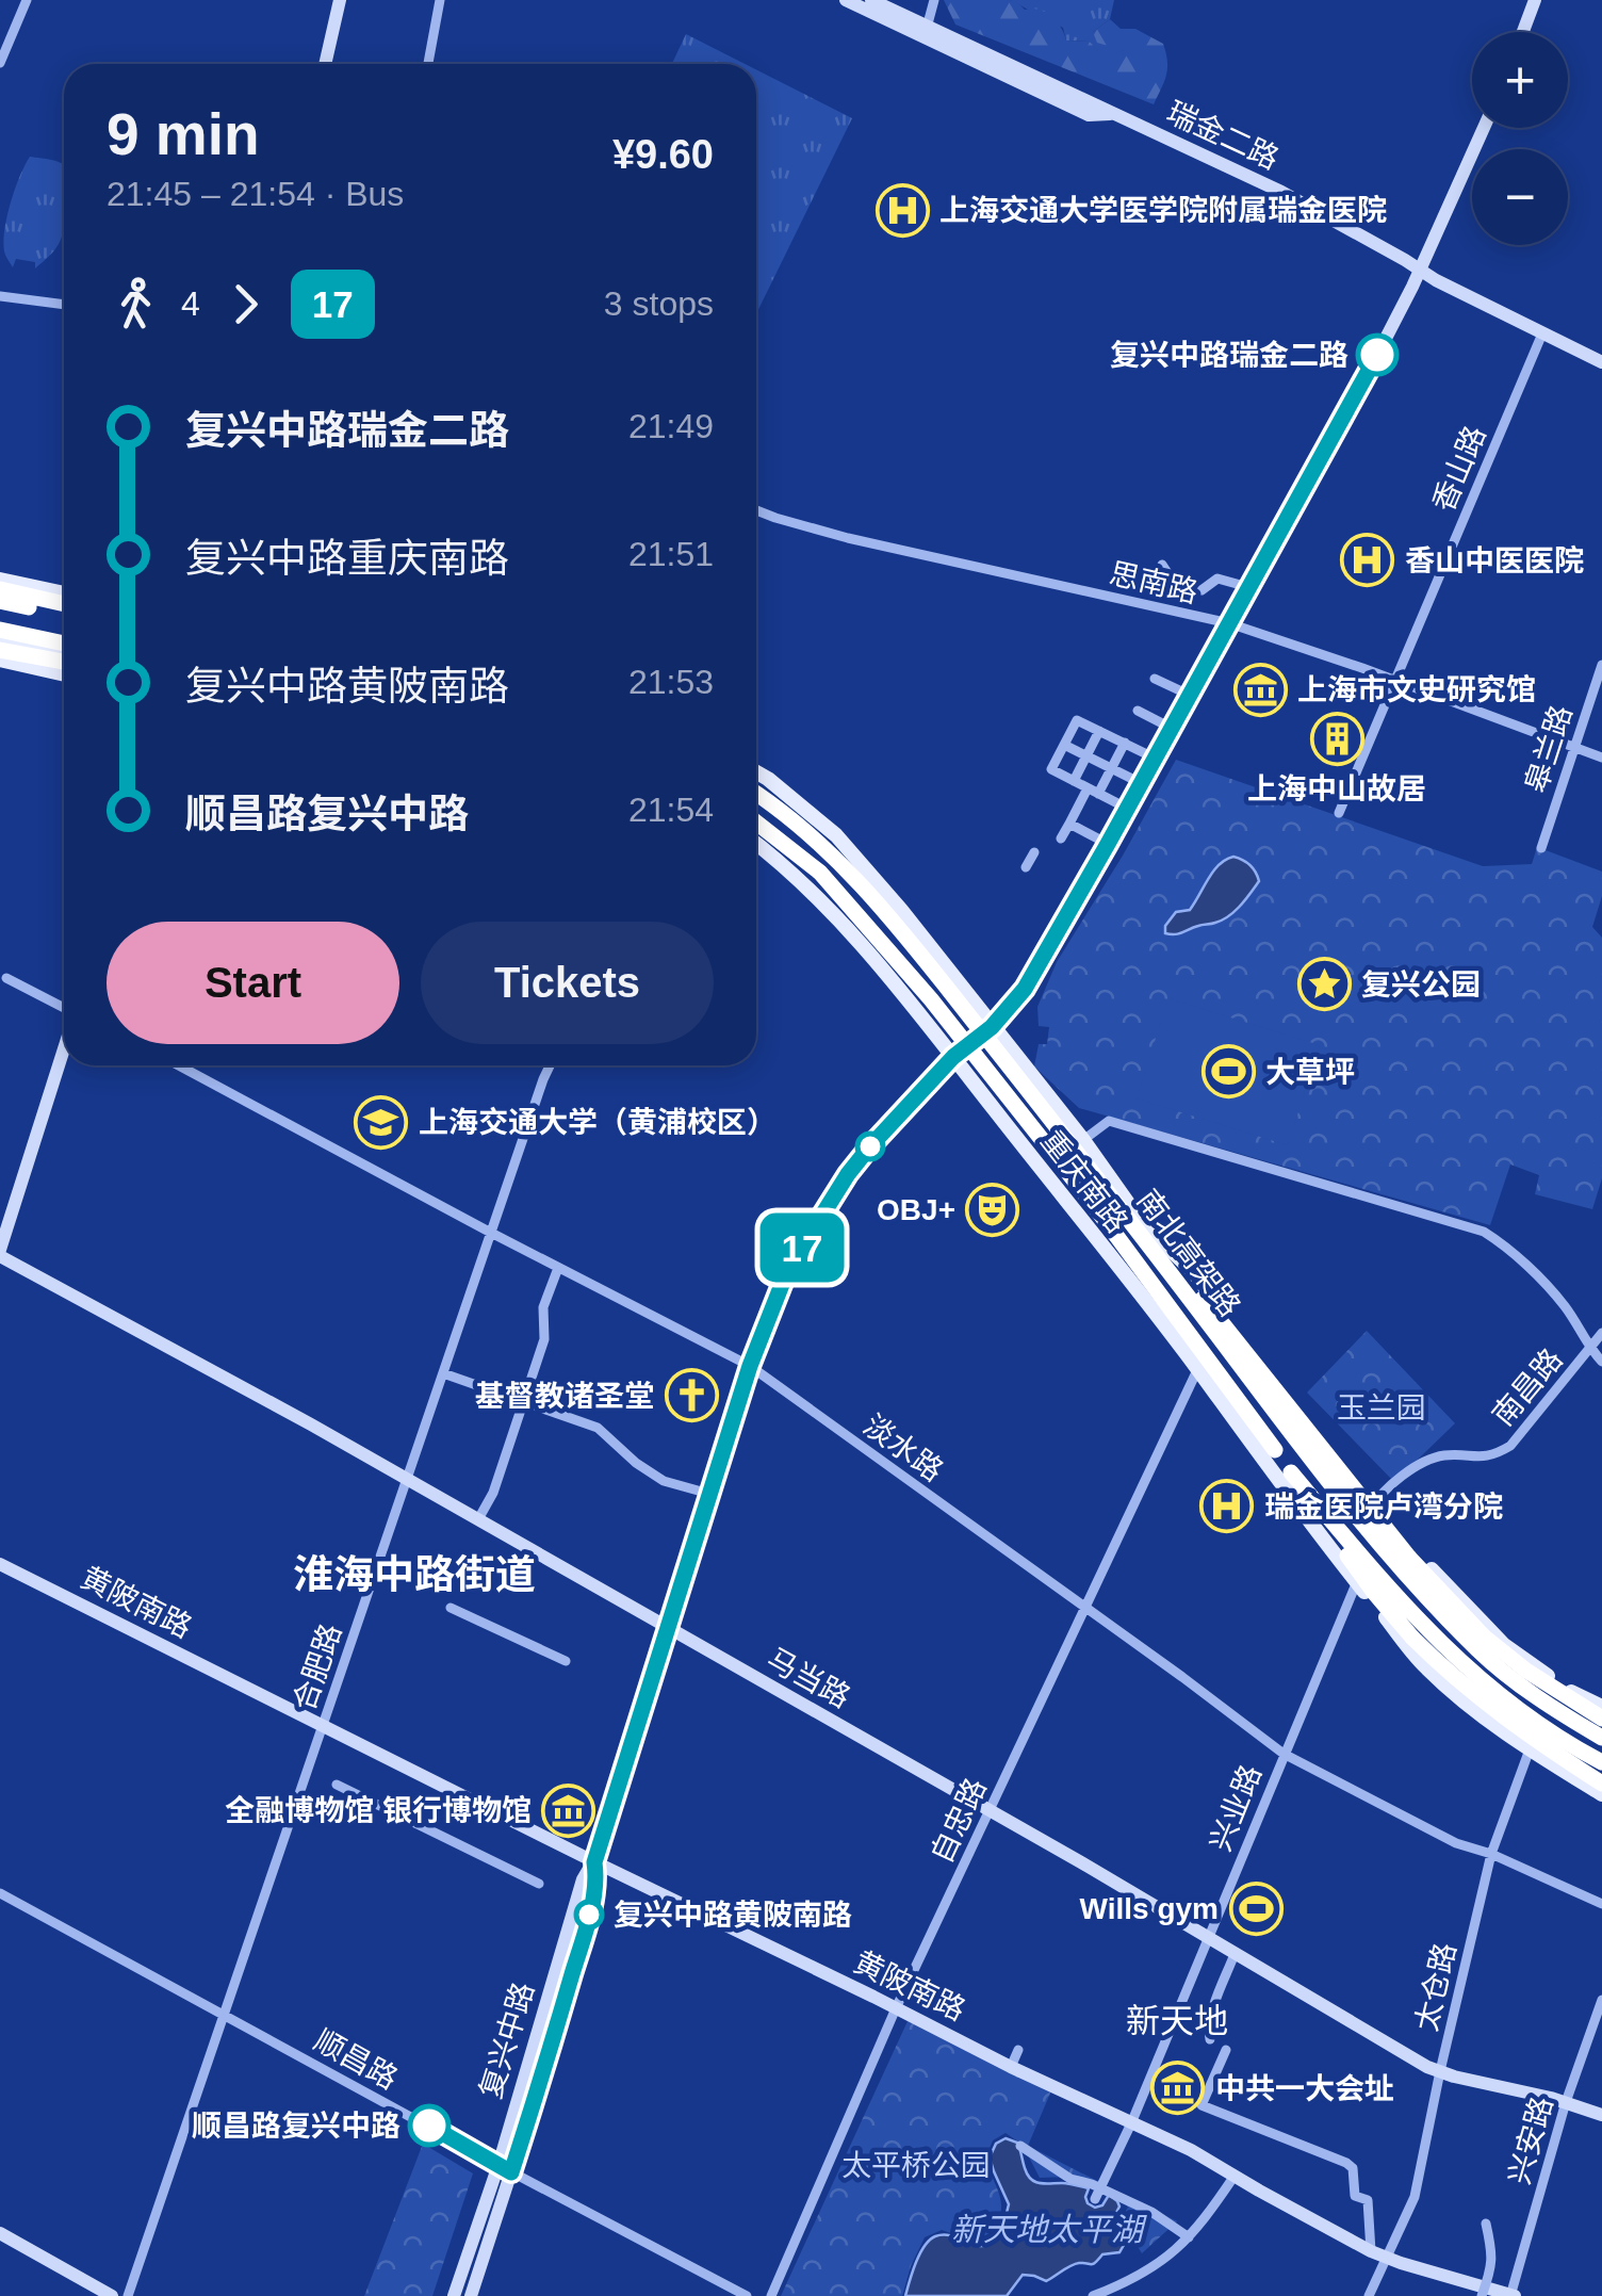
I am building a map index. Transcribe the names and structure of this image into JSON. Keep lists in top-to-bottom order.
{
  "streets": {
    "highway": ["南北高架路"],
    "main road": ["重庆南路"],
    "street": [
      "瑞金二路",
      "香山路",
      "思南路",
      "皋兰路",
      "南昌路",
      "淡水路",
      "黄陂南路",
      "合肥路",
      "马当路",
      "兴业路",
      "自忠路",
      "太仓路",
      "复兴中路",
      "顺昌路",
      "兴安路"
    ]
  },
  "crossings": [
    ["瑞金二路", "香山路"],
    ["瑞金二路", "复兴中路"],
    ["香山路", "思南路"],
    ["思南路", "皋兰路"],
    ["思南路", "复兴中路"],
    ["重庆南路", "南北高架路"],
    ["重庆南路", "南昌路"],
    ["重庆南路", "兴业路"],
    ["重庆南路", "自忠路"],
    ["重庆南路", "太仓路"],
    ["重庆南路", "复兴中路"],
    ["南昌路", "兴业路"],
    ["淡水路", "合肥路"],
    ["淡水路", "兴业路"],
    ["淡水路", "自忠路"],
    ["淡水路", "太仓路"],
    ["淡水路", "复兴中路"],
    ["黄陂南路", "合肥路"],
    ["黄陂南路", "兴业路"],
    ["黄陂南路", "自忠路"],
    ["黄陂南路", "太仓路"],
    ["黄陂南路", "复兴中路"],
    ["黄陂南路", "兴安路"],
    ["合肥路", "马当路"],
    ["合肥路", "顺昌路"],
    ["马当路", "兴业路"],
    ["马当路", "自忠路"],
    ["马当路", "太仓路"],
    ["马当路", "复兴中路"],
    ["马当路", "兴安路"],
    ["复兴中路", "顺昌路"]
  ],
  "districts": ["淮海中路街道", "新天地"],
  "water": ["新天地太平湖"],
  "parks": ["玉兰园", "太平桥公园"],
  "places": {
    "hospital": ["上海交通大学医学院附属瑞金医院", "香山中医医院", "瑞金医院卢湾分院"],
    "other": ["复兴中路瑞金二路", "复兴中路黄陂南路", "顺昌路复兴中路"],
    "museum": ["上海市文史研究馆", "全融博物馆 银行博物馆", "中共一大会址"],
    "building": ["上海中山故居"],
    "place": ["复兴公园"],
    "sports": ["大草坪", "Wills gym"],
    "school or university": ["上海交通大学（黄浦校区）"],
    "theatre": ["OBJ+"],
    "church": ["基督教诸圣堂"]
  },
  "lines": ["bus line 17"],
  "page": {
    "on_map": "17",
    "map_buttons": ["+", "−"],
    "heading": ["9 min", "21:45 – 21:54 · Bus", "¥9.60"],
    "legs": ["4", "17", "3 stops"],
    "list": [
      {
        "name": "复兴中路瑞金二路",
        "value": "21:49"
      },
      {
        "name": "复兴中路重庆南路",
        "value": "21:51"
      },
      {
        "name": "复兴中路黄陂南路",
        "value": "21:53"
      },
      {
        "name": "顺昌路复兴中路",
        "value": "21:54"
      }
    ],
    "buttons": ["Start", "Tickets"]
  }
}
